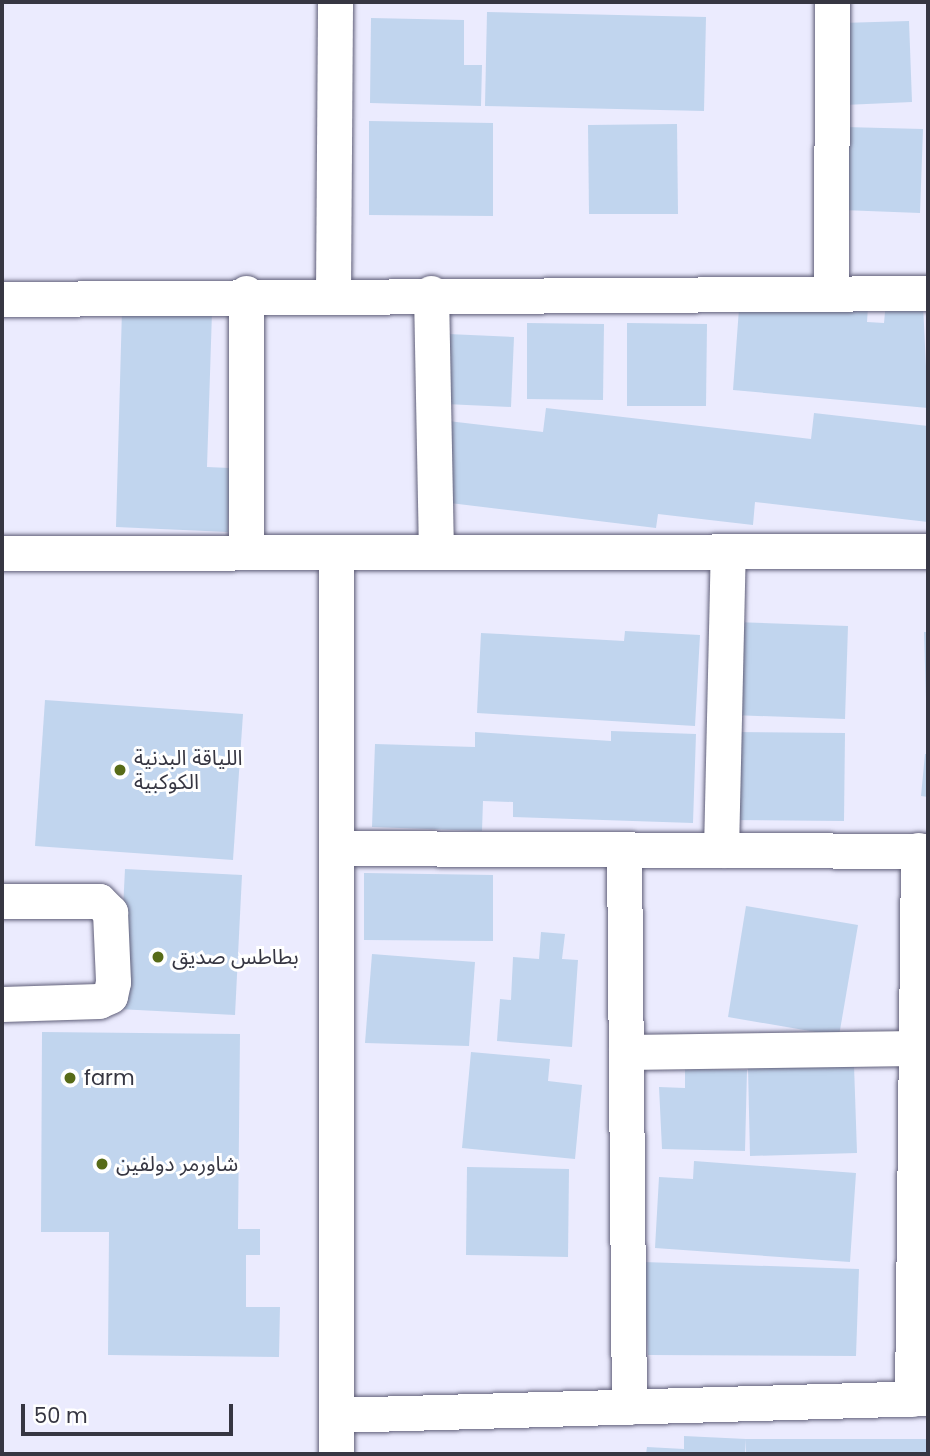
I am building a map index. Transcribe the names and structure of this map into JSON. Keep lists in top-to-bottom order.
{
  "places": [
    "اللياقة البدنية الكوكبية",
    "بطاطس صديق",
    "farm",
    "شاورمر دولفين"
  ],
  "scale_bar": "50 m"
}
